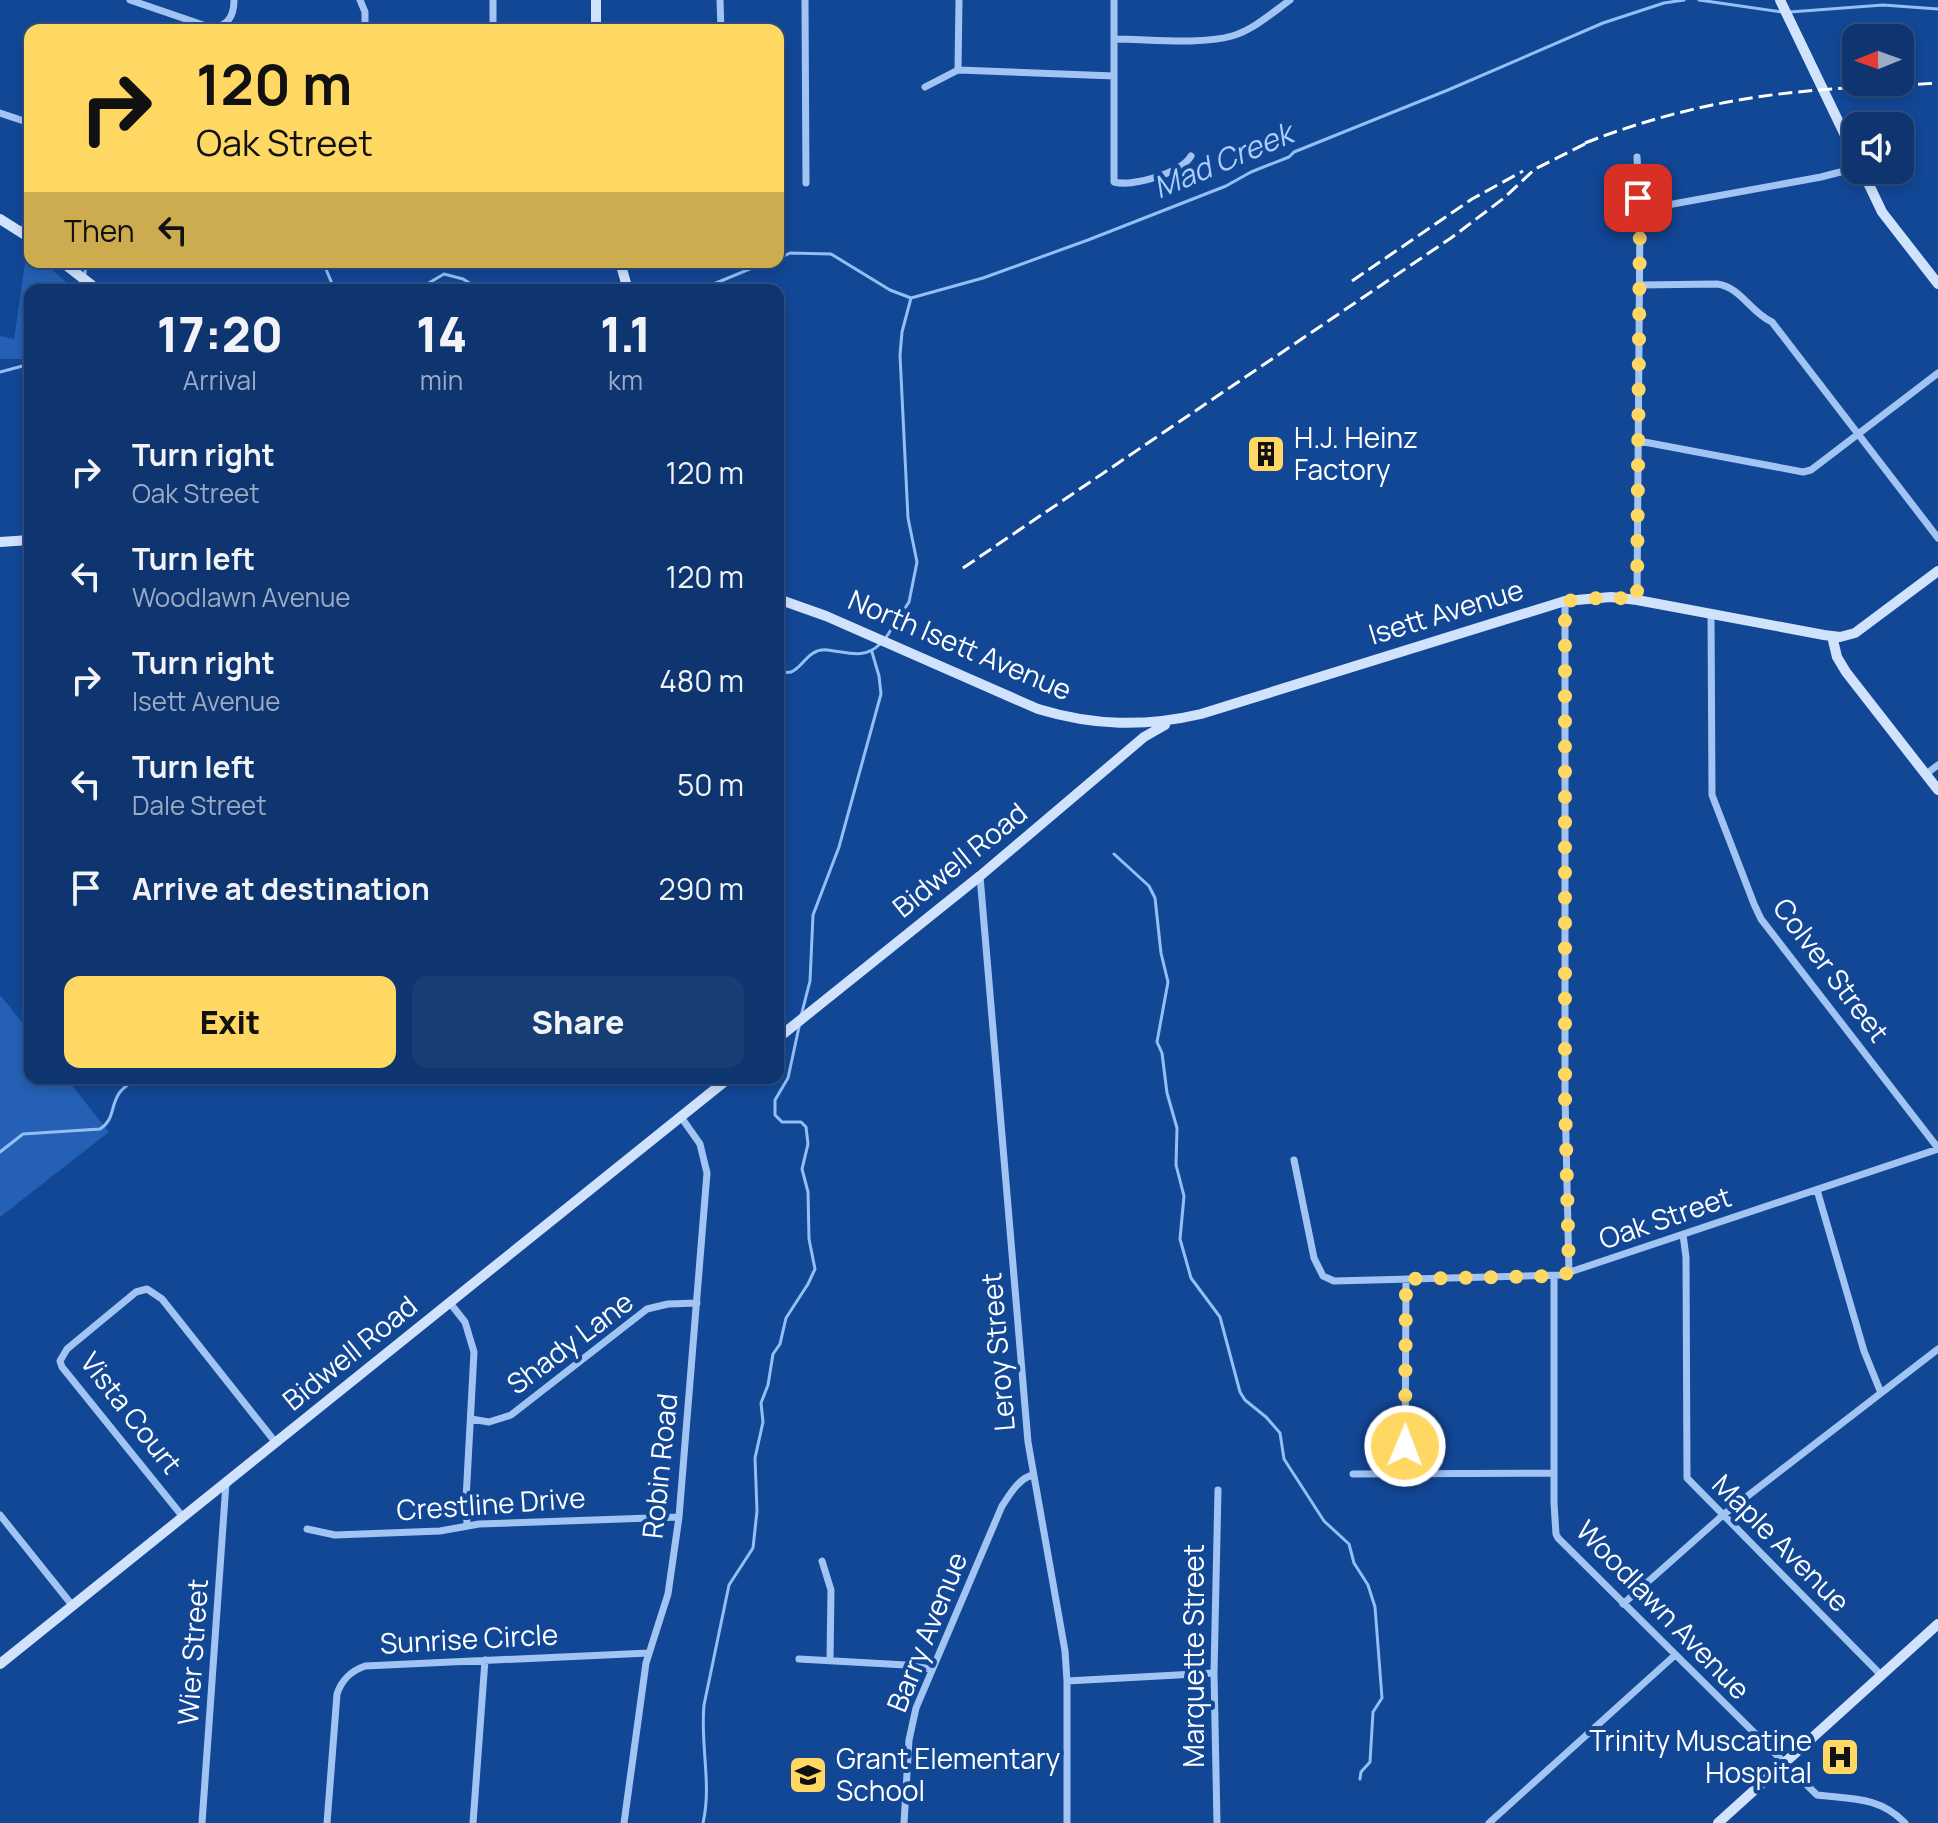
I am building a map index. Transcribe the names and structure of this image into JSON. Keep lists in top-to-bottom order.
{
  "streets": {
    "main road": ["Isett Avenue", "North Isett Avenue", "Bidwell Road"],
    "street": [
      "Colver Street",
      "Oak Street",
      "Shady Lane",
      "Leroy Street",
      "Vista Court",
      "Robin Road",
      "Crestline Drive",
      "Maple Avenue",
      "Woodlawn Avenue",
      "Barry Avenue",
      "Sunrise Circle",
      "Wier Street",
      "Marquette Street"
    ]
  },
  "crossings": [
    ["Isett Avenue", "North Isett Avenue"],
    ["Isett Avenue", "Bidwell Road"],
    ["Isett Avenue", "Colver Street"],
    ["North Isett Avenue", "Bidwell Road"],
    ["Bidwell Road", "Leroy Street"],
    ["Bidwell Road", "Vista Court"],
    ["Bidwell Road", "Robin Road"],
    ["Bidwell Road", "Wier Street"],
    ["Colver Street", "Oak Street"],
    ["Oak Street", "Maple Avenue"],
    ["Oak Street", "Woodlawn Avenue"],
    ["Shady Lane", "Robin Road"],
    ["Leroy Street", "Barry Avenue"],
    ["Robin Road", "Crestline Drive"],
    ["Robin Road", "Sunrise Circle"]
  ],
  "water": ["Mad Creek"],
  "places": {
    "building": ["H.J. Heinz Factory"],
    "hospital": ["Trinity Muscatine Hospital"],
    "school or university": ["Grant Elementary School"]
  },
  "north": "left",
  "page": {
    "turn": ["120 m", "Oak Street"],
    "then": "Then",
    "eta": [
      "17:20",
      "Arrival",
      "14",
      "min",
      "1.1",
      "km"
    ],
    "list": [
      {
        "name": "Turn right",
        "note": "Oak Street",
        "value": "120 m"
      },
      {
        "name": "Turn left",
        "note": "Woodlawn Avenue",
        "value": "120 m"
      },
      {
        "name": "Turn right",
        "note": "Isett Avenue",
        "value": "480 m"
      },
      {
        "name": "Turn left",
        "note": "Dale Street",
        "value": "50 m"
      },
      {
        "name": "Arrive at destination",
        "value": "290 m"
      }
    ],
    "buttons": ["Exit", "Share"]
  }
}
